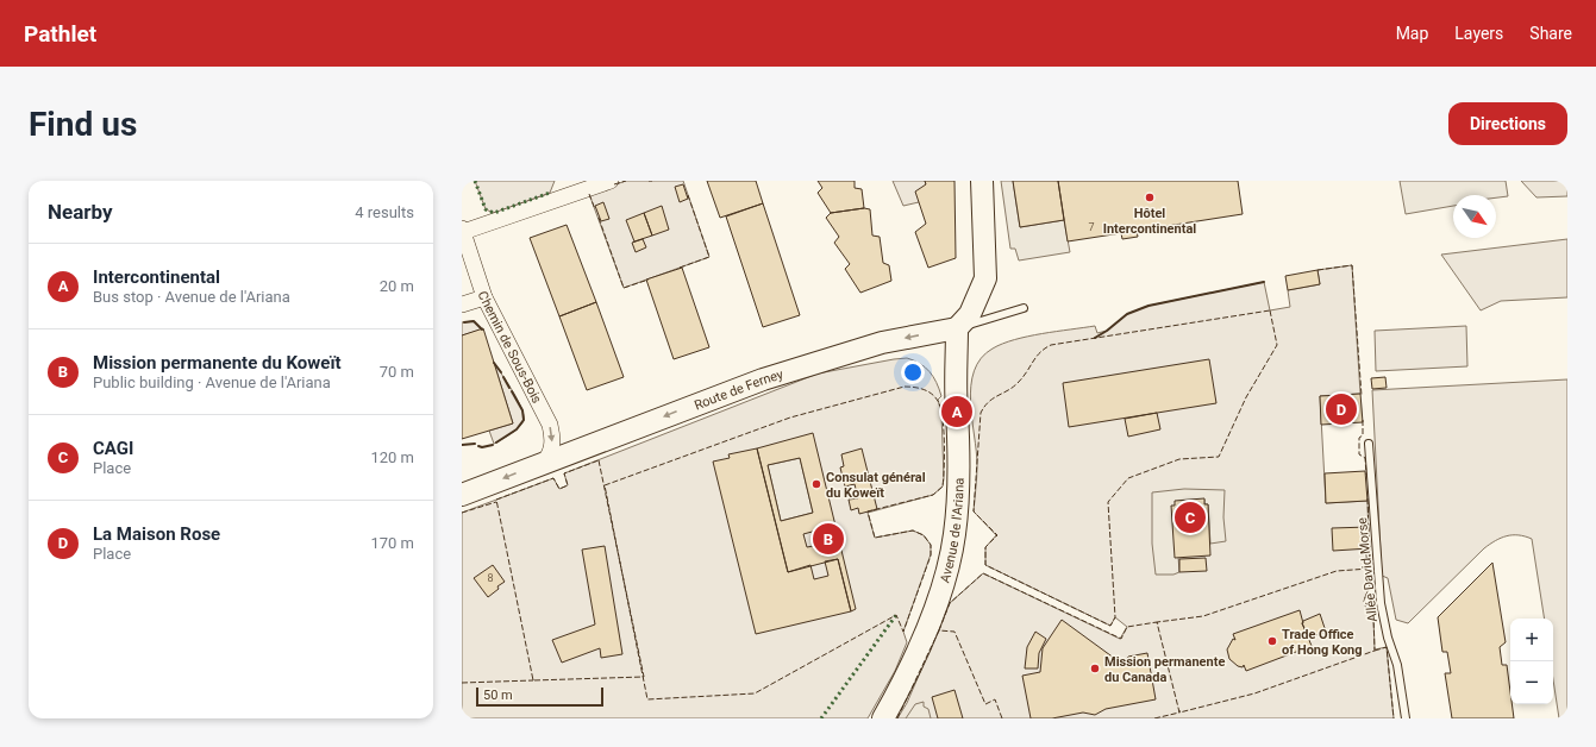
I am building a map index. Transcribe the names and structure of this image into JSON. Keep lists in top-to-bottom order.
{
  "streets": {
    "street": ["Chemin de Sous-Bois", "Route de Ferney", "Avenue de l'Ariana"],
    "lane": ["Allée David-Morse"]
  },
  "crossings": [
    ["Chemin de Sous-Bois", "Route de Ferney"],
    ["Route de Ferney", "Avenue de l'Ariana"]
  ],
  "one_way": ["Chemin de Sous-Bois", "Route de Ferney"],
  "places": [
    "Hôtel Intercontinental",
    "Consulat général du Koweït",
    "Trade Office of Hong Kong",
    "Mission permanente du Canada"
  ],
  "house_numbers": ["7", "8"],
  "scale_bar": "50 m",
  "north": "bottom right",
  "page": {
    "header": "Pathlet",
    "nav": ["Map", "Layers", "Share"],
    "buttons": "Directions",
    "title": "Find us",
    "heading": ["Nearby", "4 results"],
    "list": [
      {
        "mark": "A",
        "name": "Intercontinental",
        "note": "Bus stop · Avenue de l'Ariana",
        "value": "20 m"
      },
      {
        "mark": "B",
        "name": "Mission permanente du Koweït",
        "note": "Public building · Avenue de l'Ariana",
        "value": "70 m"
      },
      {
        "mark": "C",
        "name": "CAGI",
        "note": "Place",
        "value": "120 m"
      },
      {
        "mark": "D",
        "name": "La Maison Rose",
        "note": "Place",
        "value": "170 m"
      }
    ],
    "pins": [
      "D",
      "A",
      "C",
      "B"
    ],
    "map_buttons": ["+", "−"],
    "scale": "50 m"
  }
}
